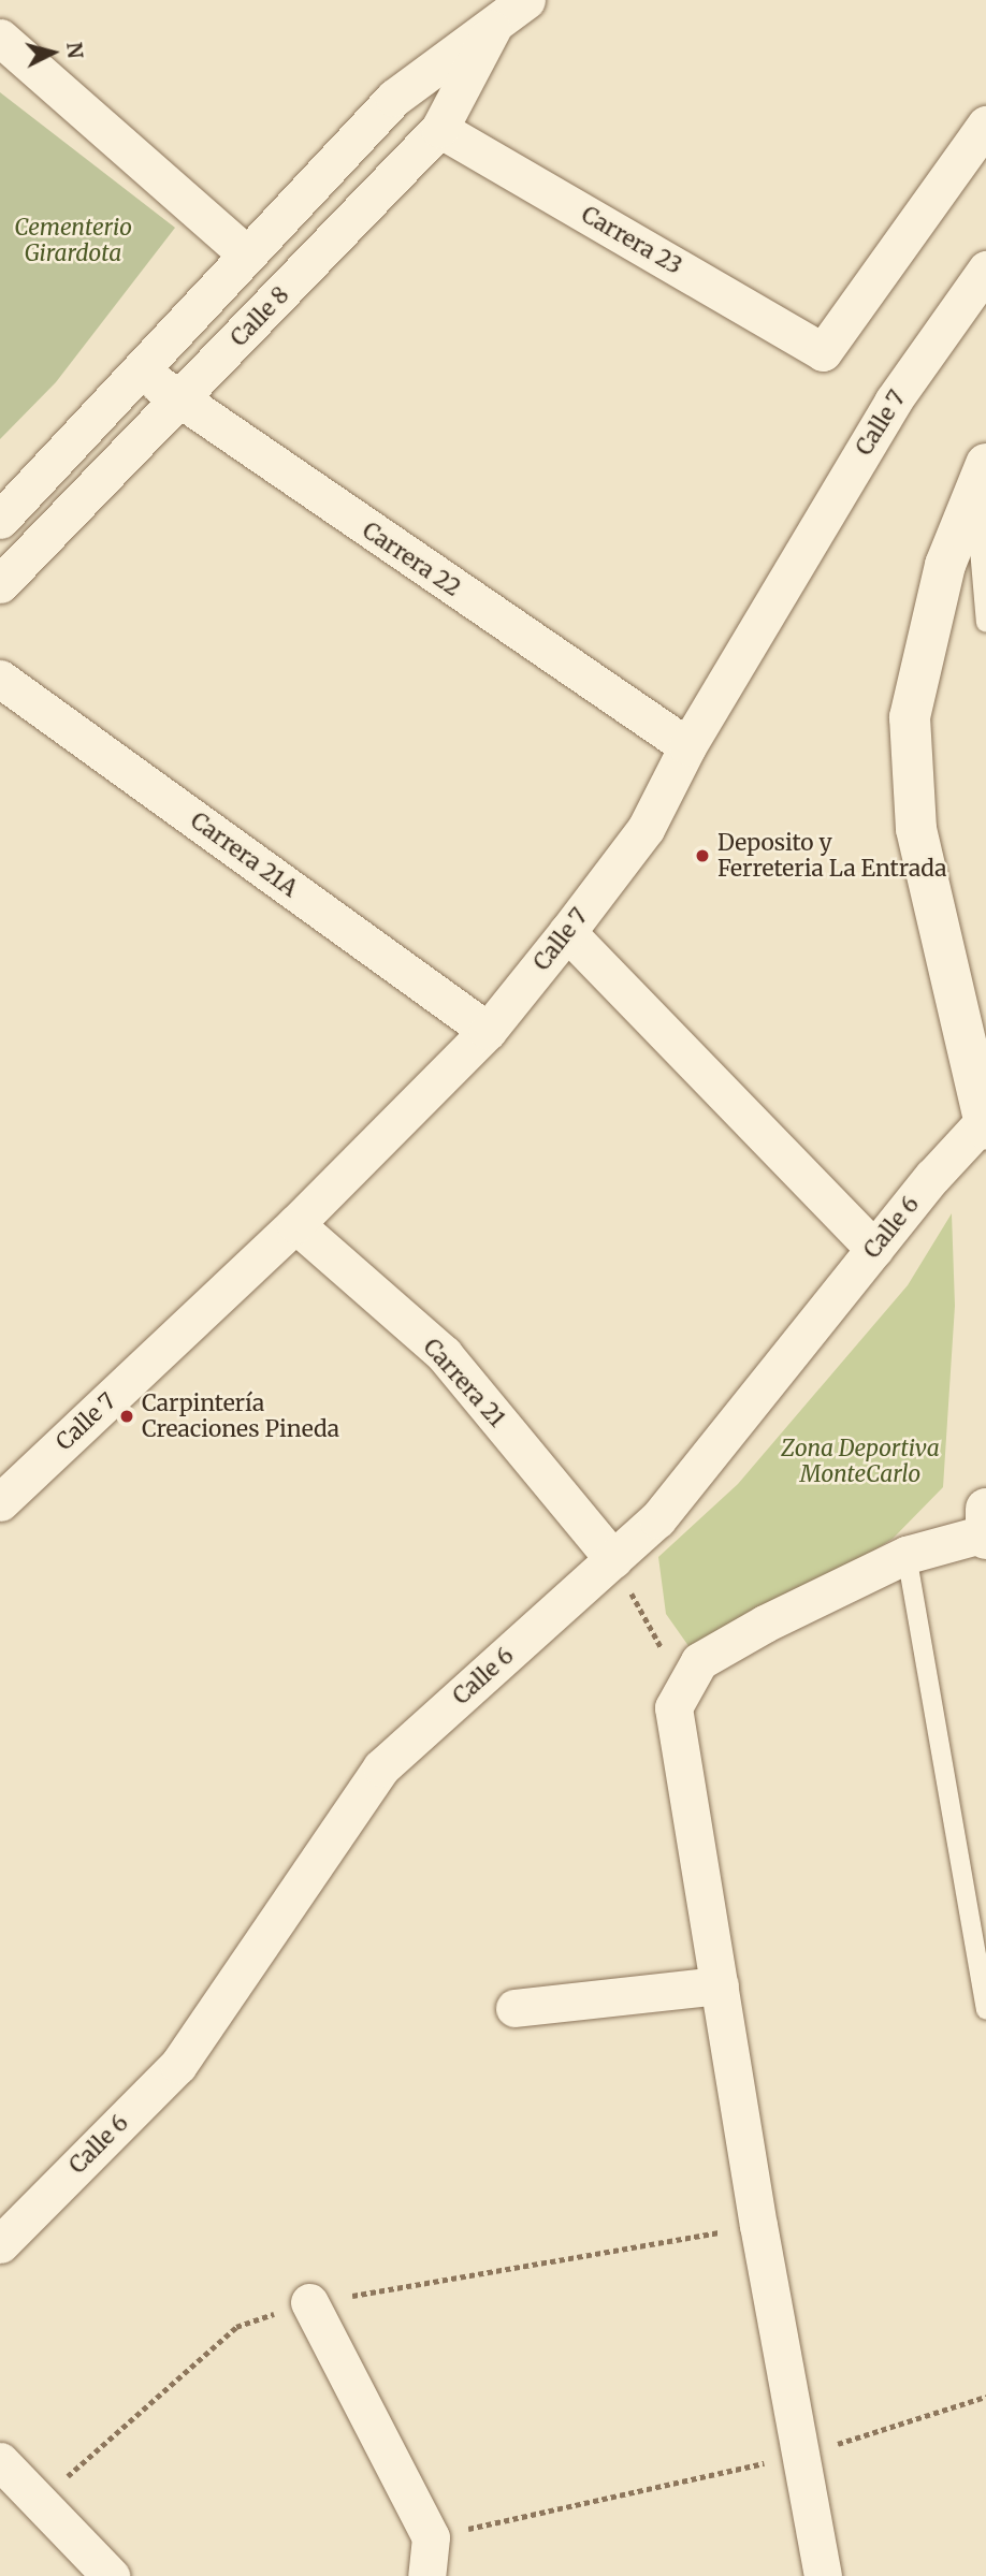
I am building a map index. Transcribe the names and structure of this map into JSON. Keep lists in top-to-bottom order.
{
  "streets": {
    "street": [
      "Carrera 23",
      "Calle 8",
      "Calle 7",
      "Carrera 22",
      "Carrera 21A",
      "Calle 6",
      "Carrera 21"
    ]
  },
  "crossings": [
    ["Carrera 23", "Calle 8"],
    ["Calle 8", "Carrera 22"],
    ["Calle 7", "Carrera 22"],
    ["Calle 7", "Carrera 21A"],
    ["Calle 7", "Carrera 21"],
    ["Calle 6", "Carrera 21"]
  ],
  "parks": ["Cementerio Girardota", "Zona Deportiva MonteCarlo"],
  "places": ["Deposito y Ferreteria La Entrada", "Carpintería Creaciones Pineda"],
  "north": "right"
}
